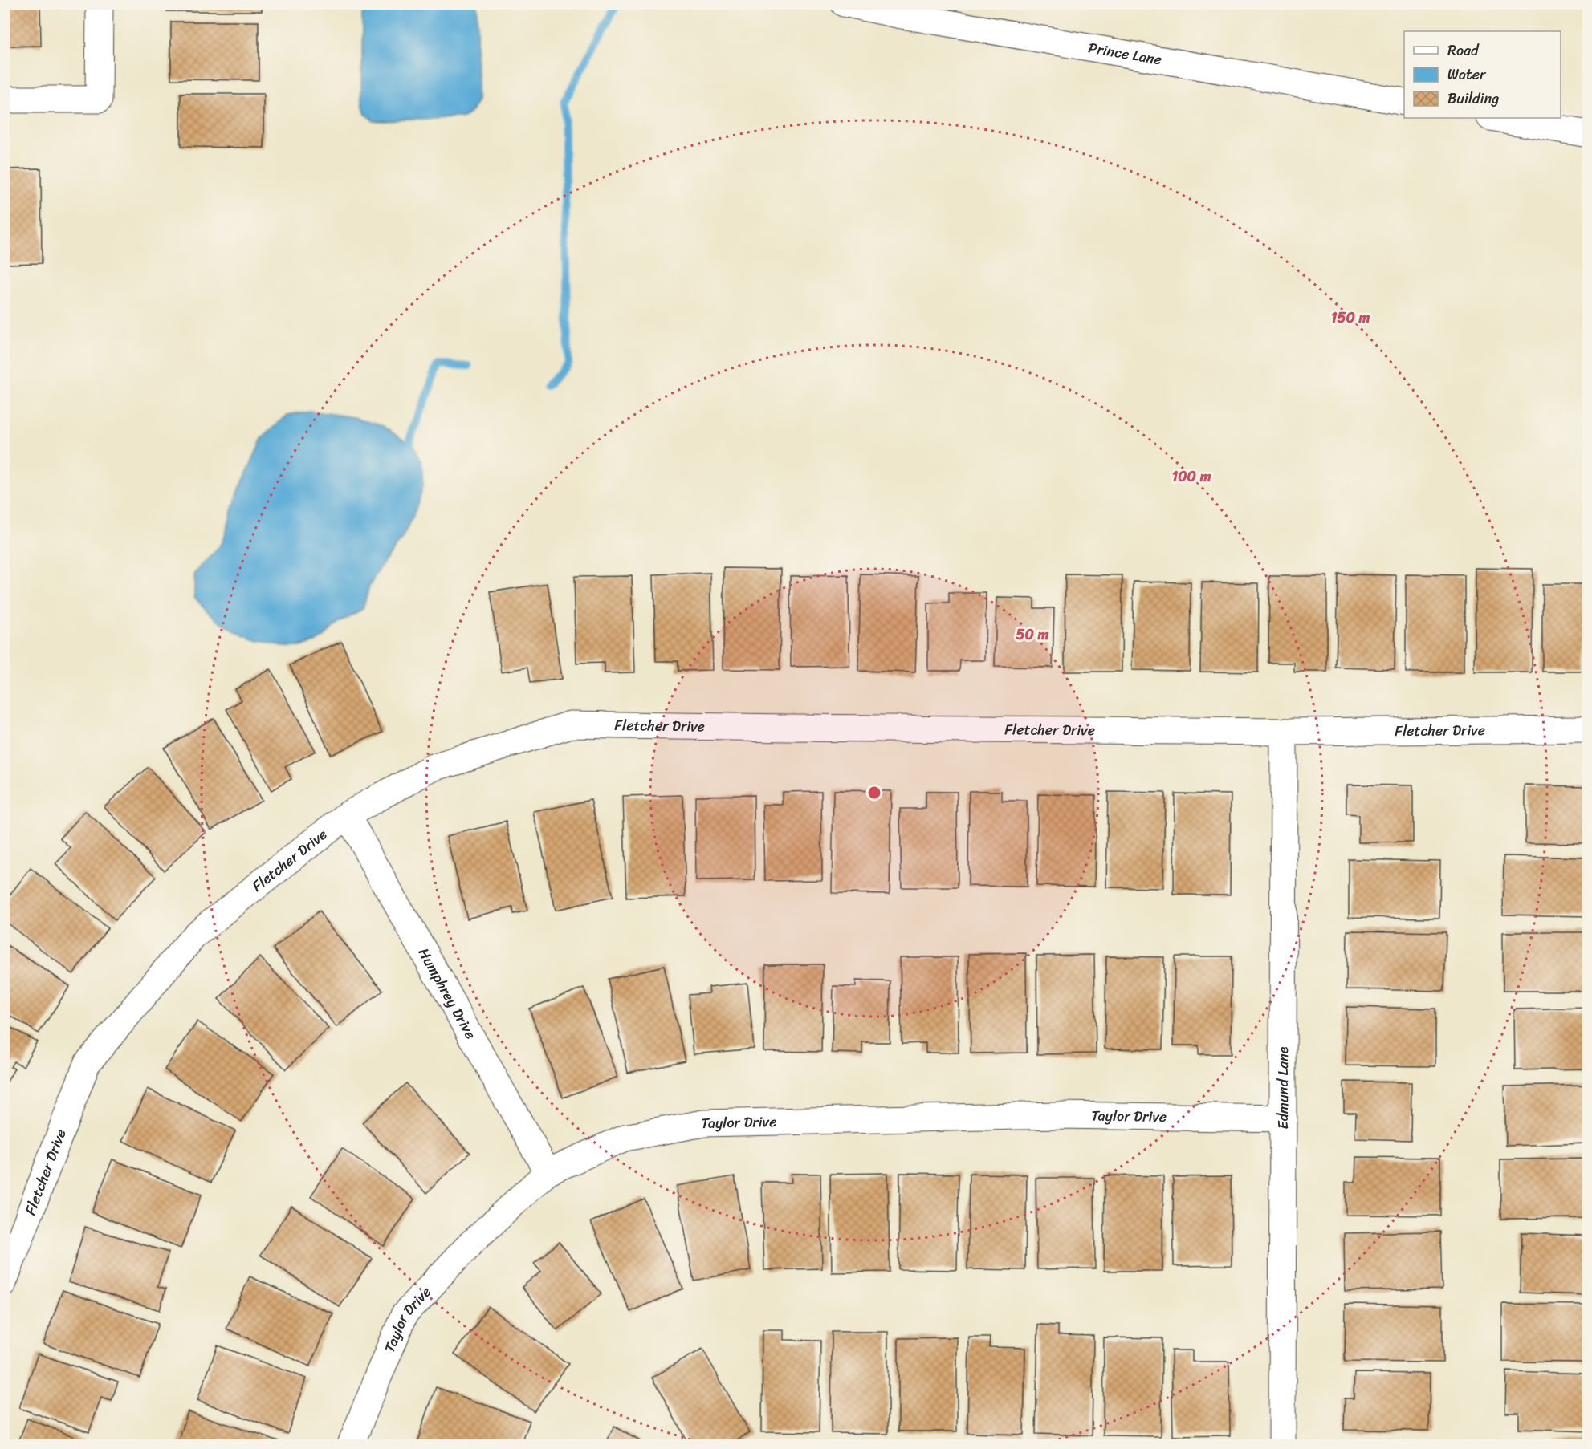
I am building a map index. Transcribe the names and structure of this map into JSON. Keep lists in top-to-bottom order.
{
  "streets": {
    "street": [
      "Prince Lane",
      "Fletcher Drive",
      "Humphrey Drive",
      "Edmund Lane",
      "Taylor Drive"
    ]
  },
  "crossings": [
    ["Fletcher Drive", "Humphrey Drive"],
    ["Fletcher Drive", "Edmund Lane"],
    ["Humphrey Drive", "Taylor Drive"],
    ["Edmund Lane", "Taylor Drive"]
  ],
  "legend": ["Road", "Water", "Building"],
  "rings": ["150 m", "100 m", "50 m"]
}
